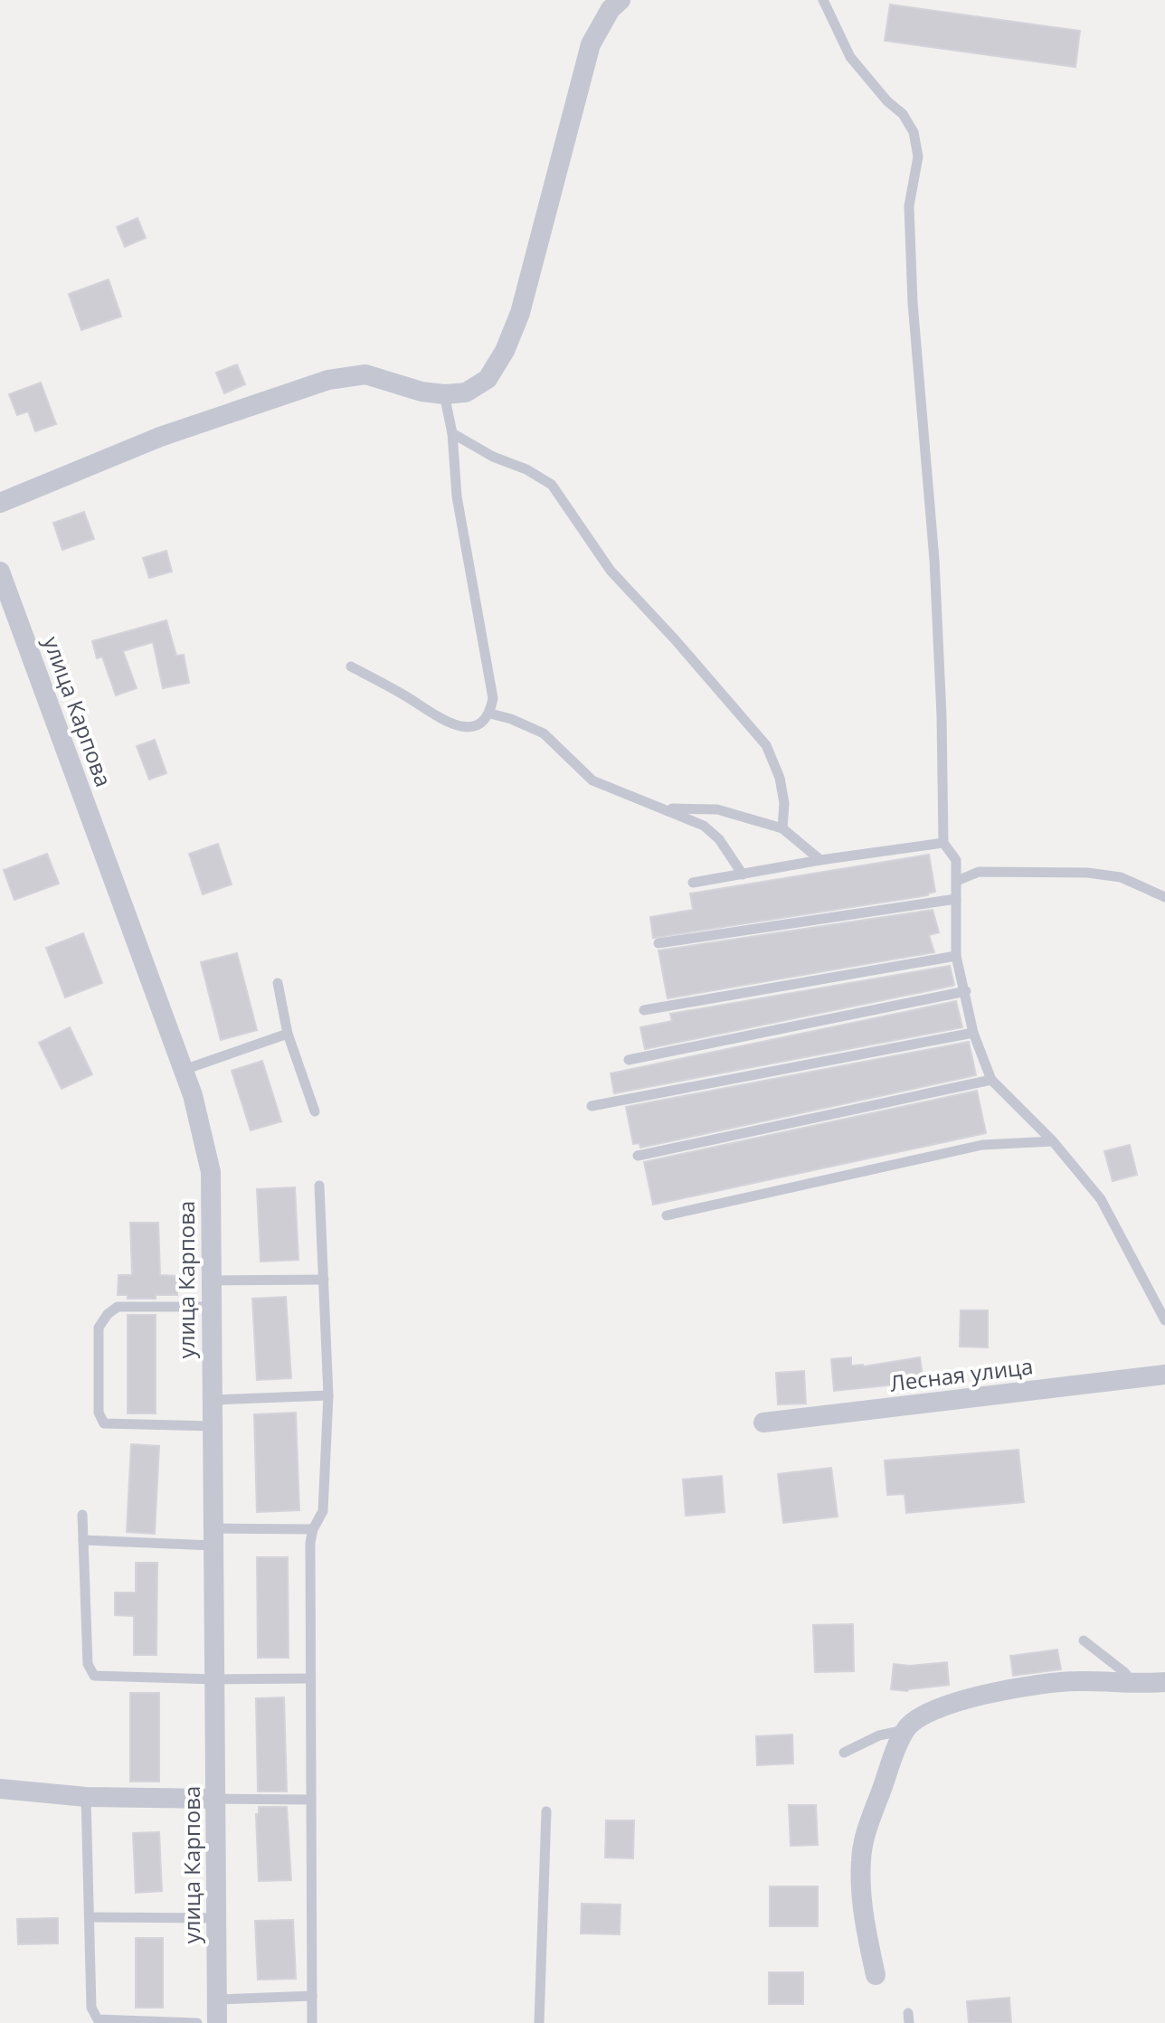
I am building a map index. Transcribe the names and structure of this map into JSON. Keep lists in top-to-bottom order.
{
  "streets": {
    "street": ["улица Карпова", "Лесная улица"]
  }
}
